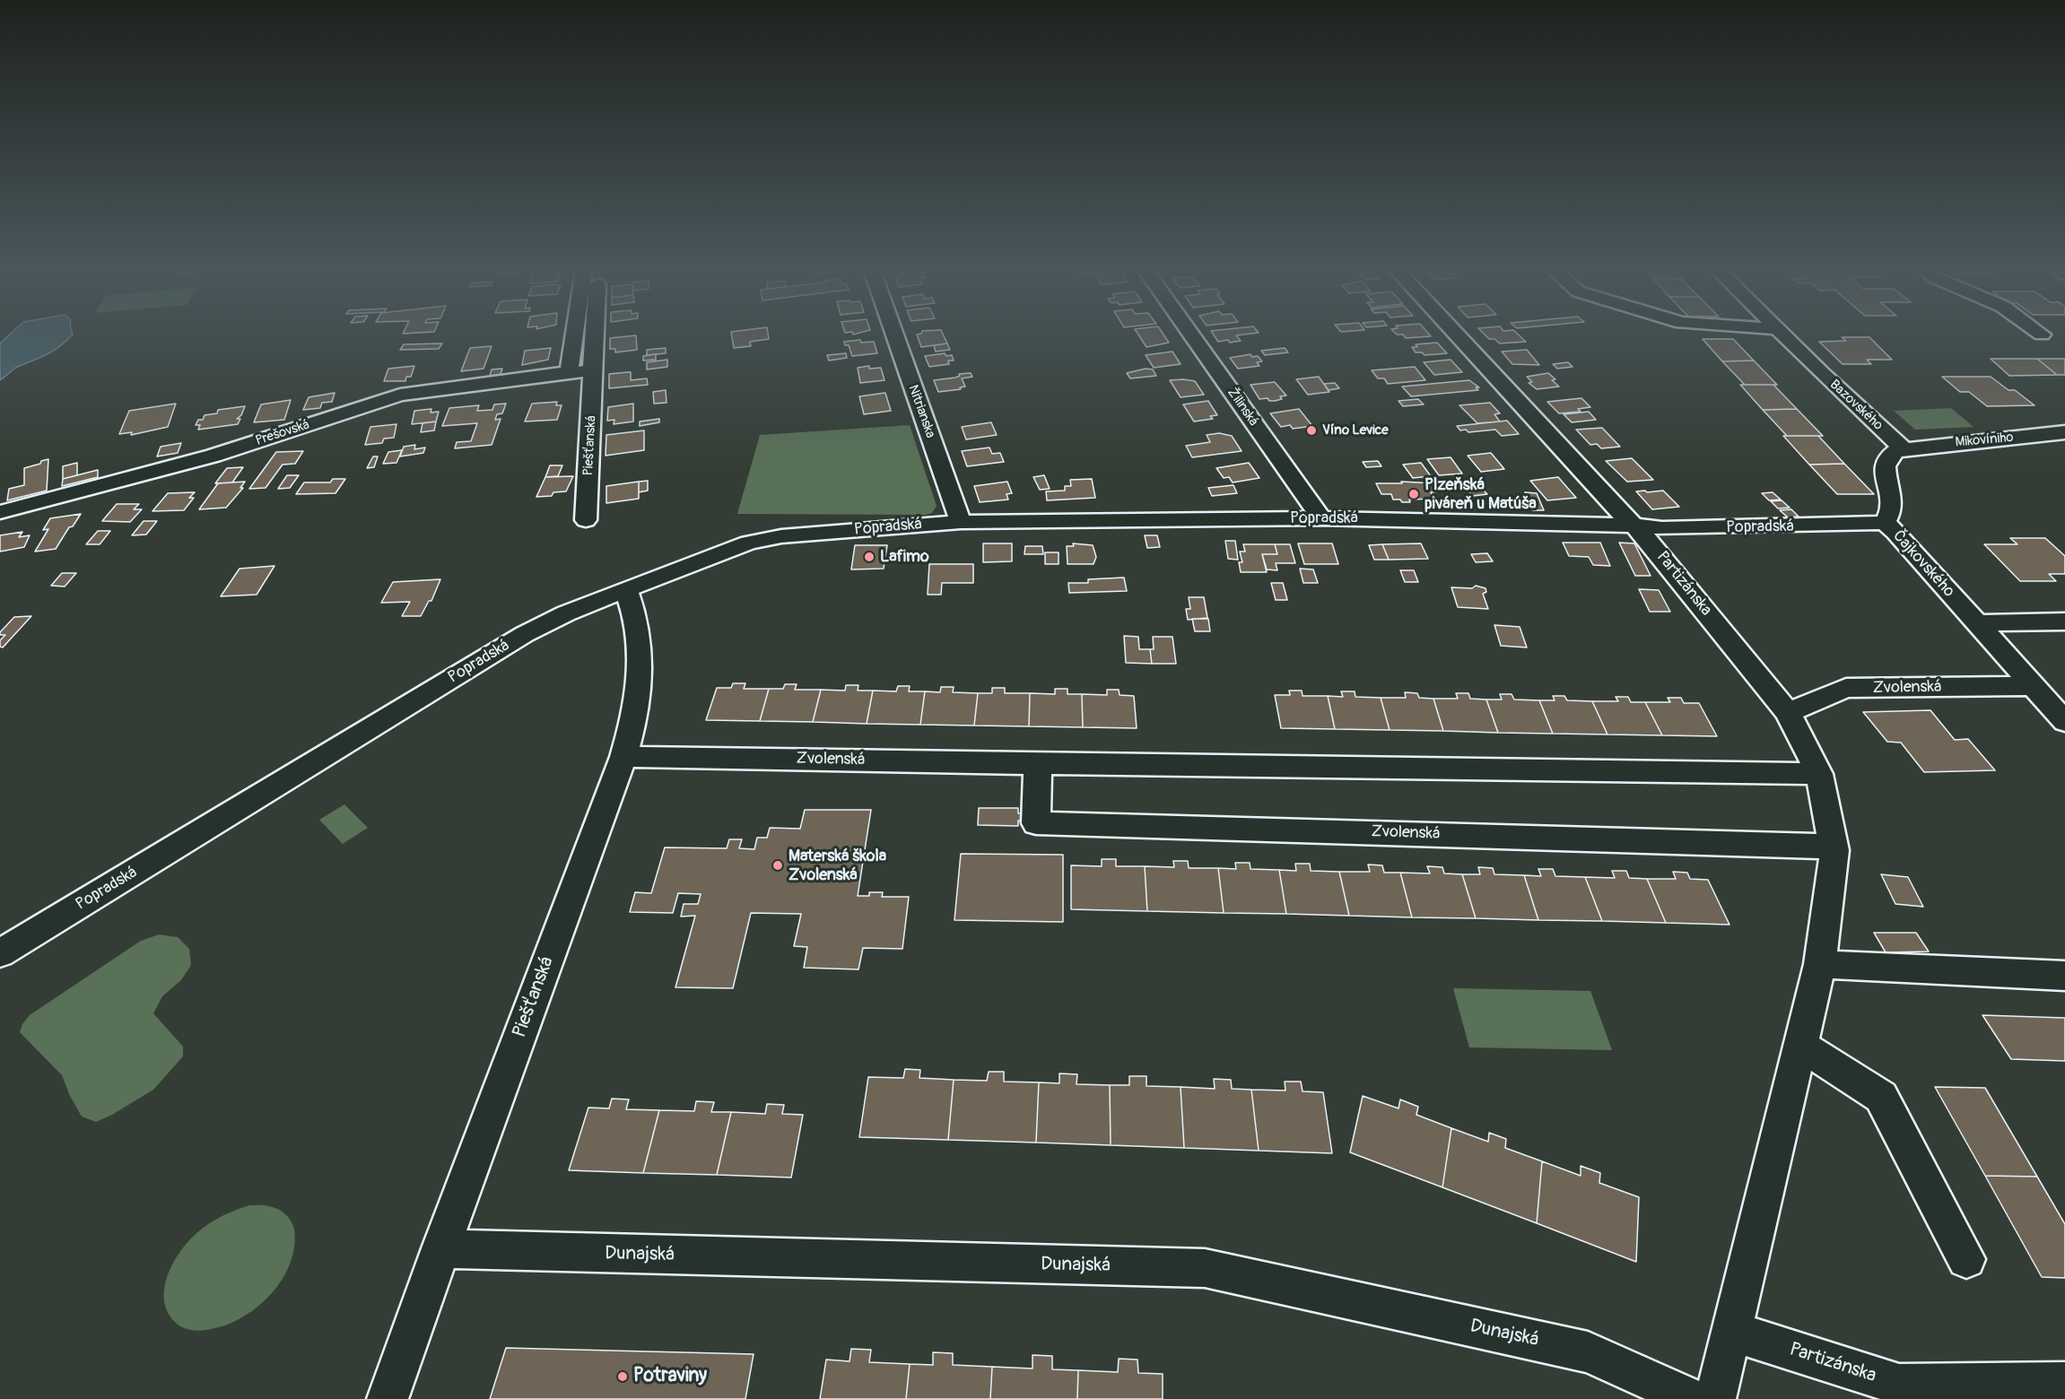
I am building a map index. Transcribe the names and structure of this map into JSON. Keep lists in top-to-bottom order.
{
  "streets": {
    "street": [
      "Bazovského",
      "Žilinská",
      "Nitrianska",
      "Prešovská",
      "Mikovíniho",
      "Piešťanská",
      "Popradská",
      "Čajkovského",
      "Partizánska",
      "Zvolenská",
      "Dunajská"
    ]
  },
  "crossings": [
    ["Bazovského", "Mikovíniho"],
    ["Bazovského", "Čajkovského"],
    ["Žilinská", "Popradská"],
    ["Nitrianska", "Popradská"],
    ["Mikovíniho", "Čajkovského"],
    ["Piešťanská", "Popradská"],
    ["Piešťanská", "Zvolenská"],
    ["Piešťanská", "Dunajská"],
    ["Popradská", "Čajkovského"],
    ["Popradská", "Partizánska"],
    ["Čajkovského", "Zvolenská"],
    ["Partizánska", "Zvolenská"]
  ],
  "places": [
    "Víno Levice",
    "Plzeňská piváreň u Matúša",
    "Lafimo",
    "Materská škola Zvolenská",
    "Potraviny"
  ]
}
